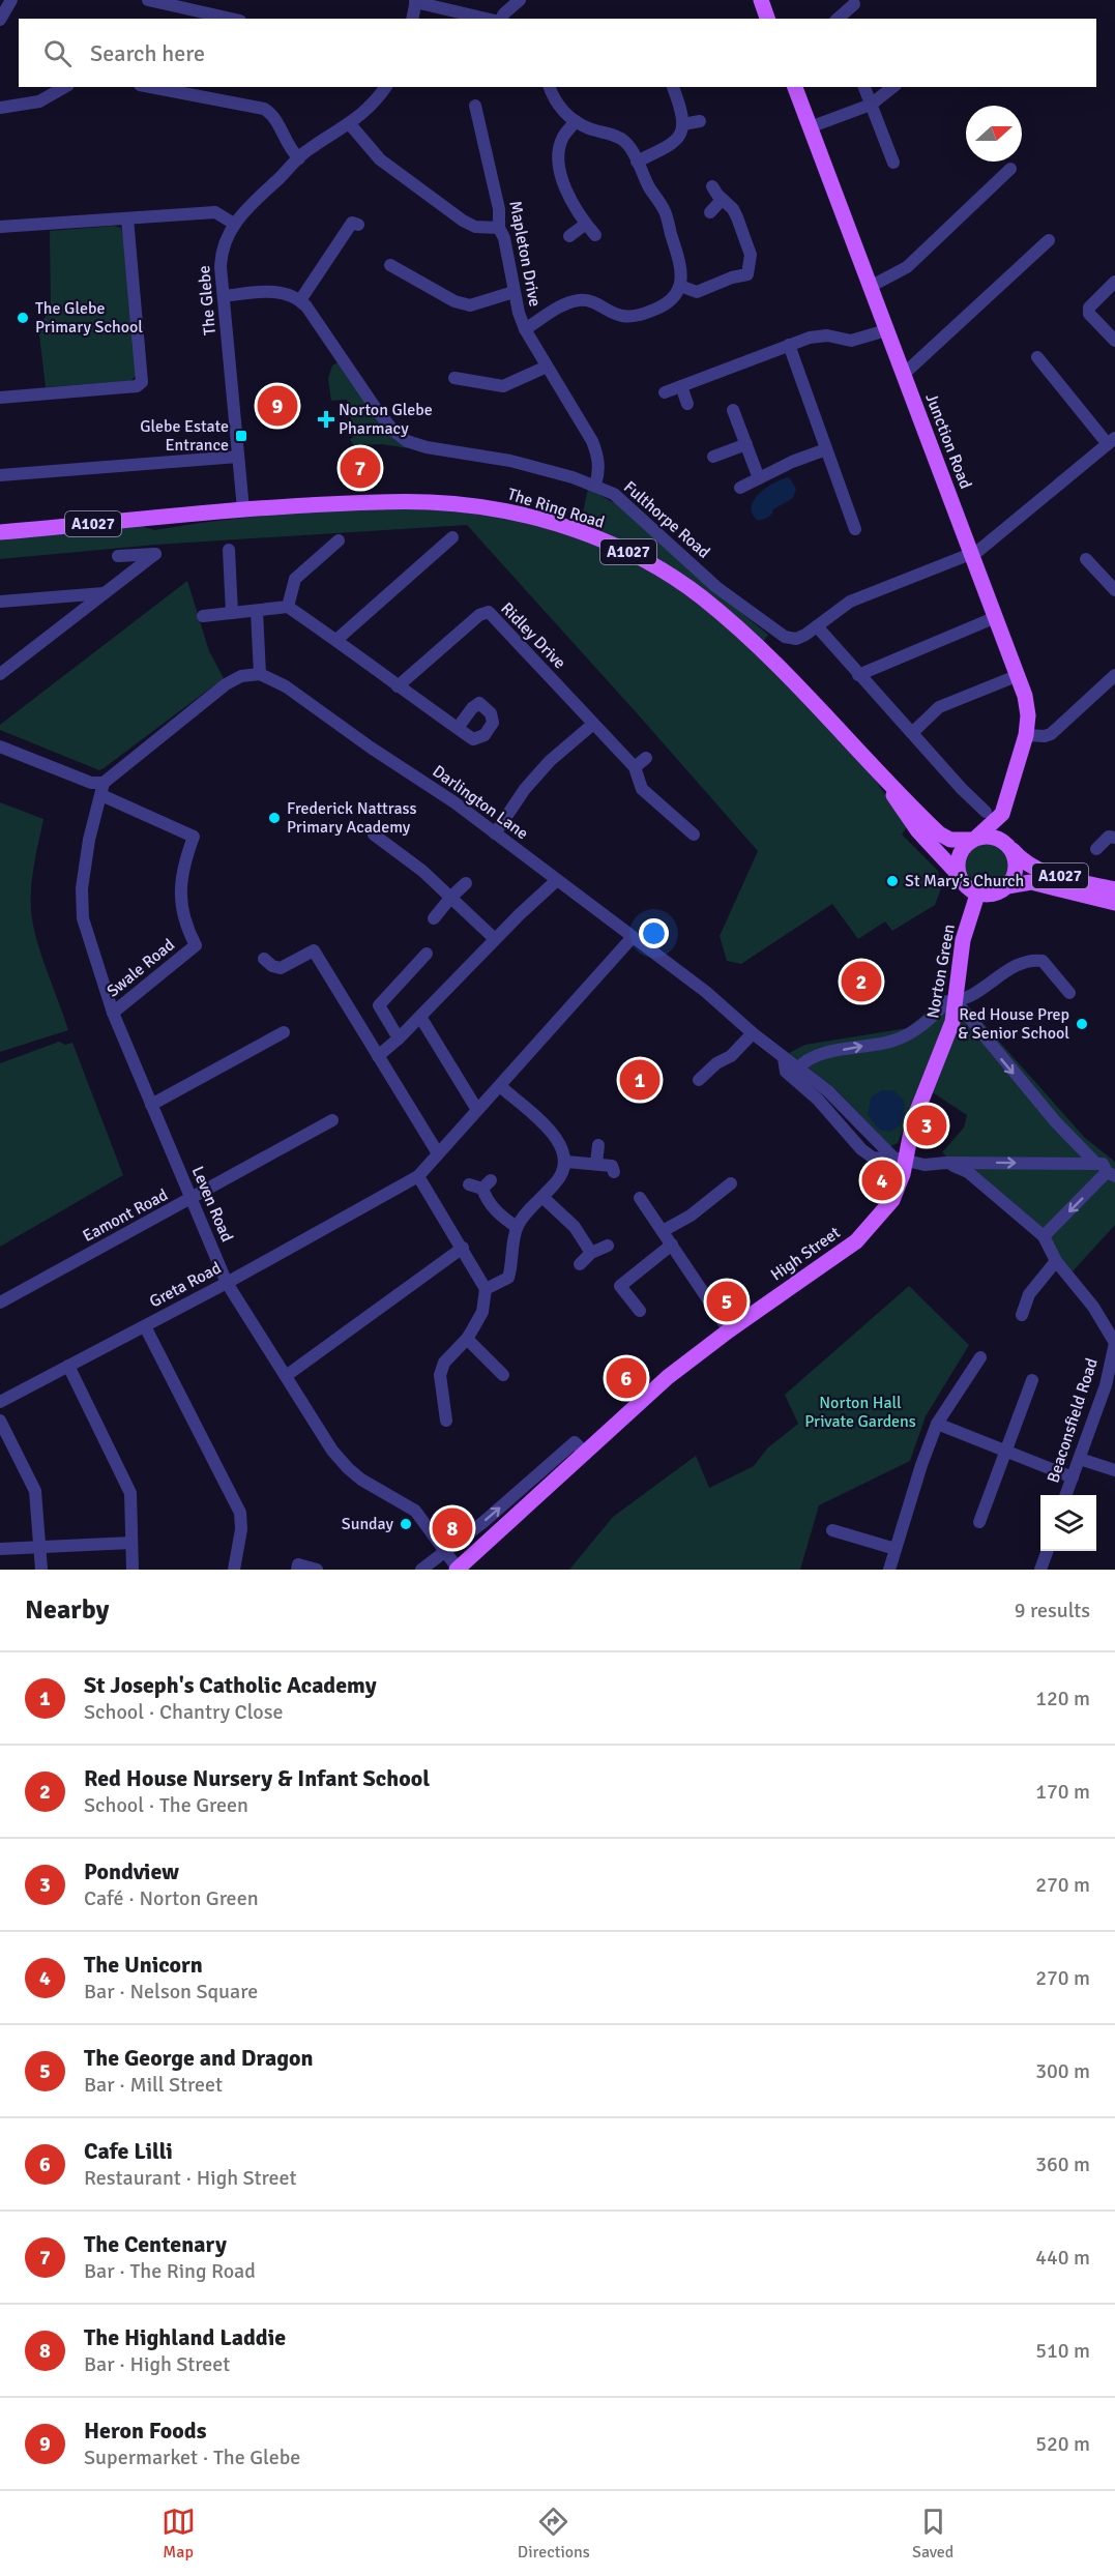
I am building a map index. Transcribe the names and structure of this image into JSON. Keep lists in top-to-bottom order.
{
  "streets": {
    "main road": [
      "Junction Road",
      "The Ring Road",
      "A1027",
      "Norton Green",
      "High Street"
    ],
    "street": [
      "Mapleton Drive",
      "The Glebe",
      "Fulthorpe Road",
      "Ridley Drive",
      "Darlington Lane",
      "Swale Road",
      "Leven Road",
      "Eamont Road",
      "Greta Road",
      "Beaconsfield Road"
    ]
  },
  "crossings": [
    ["Mapleton Drive", "Fulthorpe Road"],
    ["The Glebe", "The Ring Road"],
    ["The Glebe", "A1027"],
    ["Junction Road", "The Ring Road"],
    ["Junction Road", "A1027"],
    ["Junction Road", "Norton Green"],
    ["The Ring Road", "A1027"],
    ["The Ring Road", "Norton Green"],
    ["A1027", "Norton Green"],
    ["Darlington Lane", "Norton Green"],
    ["Darlington Lane", "High Street"],
    ["Darlington Lane", "Beaconsfield Road"],
    ["Swale Road", "Leven Road"],
    ["Norton Green", "High Street"],
    ["Leven Road", "Eamont Road"],
    ["Leven Road", "High Street"],
    ["Leven Road", "Greta Road"]
  ],
  "parks": ["Norton Hall Private Gardens"],
  "places": {
    "other": [
      "The Glebe Primary School",
      "Frederick Nattrass Primary Academy",
      "St Mary’s Church",
      "Red House Prep & Senior School",
      "Sunday"
    ],
    "health": ["Norton Glebe Pharmacy"],
    "transit": ["Glebe Estate Entrance"]
  },
  "north": "right",
  "page": {
    "search": "Search here",
    "pins": [
      "9",
      "7",
      "2",
      "1",
      "3",
      "4",
      "5",
      "6",
      "8"
    ],
    "heading": ["Nearby", "9 results"],
    "list": [
      {
        "mark": "1",
        "name": "St Joseph's Catholic Academy",
        "note": "School · Chantry Close",
        "value": "120 m"
      },
      {
        "mark": "2",
        "name": "Red House Nursery & Infant School",
        "note": "School · The Green",
        "value": "170 m"
      },
      {
        "mark": "3",
        "name": "Pondview",
        "note": "Café · Norton Green",
        "value": "270 m"
      },
      {
        "mark": "4",
        "name": "The Unicorn",
        "note": "Bar · Nelson Square",
        "value": "270 m"
      },
      {
        "mark": "5",
        "name": "The George and Dragon",
        "note": "Bar · Mill Street",
        "value": "300 m"
      },
      {
        "mark": "6",
        "name": "Cafe Lilli",
        "note": "Restaurant · High Street",
        "value": "360 m"
      },
      {
        "mark": "7",
        "name": "The Centenary",
        "note": "Bar · The Ring Road",
        "value": "440 m"
      },
      {
        "mark": "8",
        "name": "The Highland Laddie",
        "note": "Bar · High Street",
        "value": "510 m"
      },
      {
        "mark": "9",
        "name": "Heron Foods",
        "note": "Supermarket · The Glebe",
        "value": "520 m"
      }
    ],
    "nav": ["Map", "Directions", "Saved"]
  }
}
